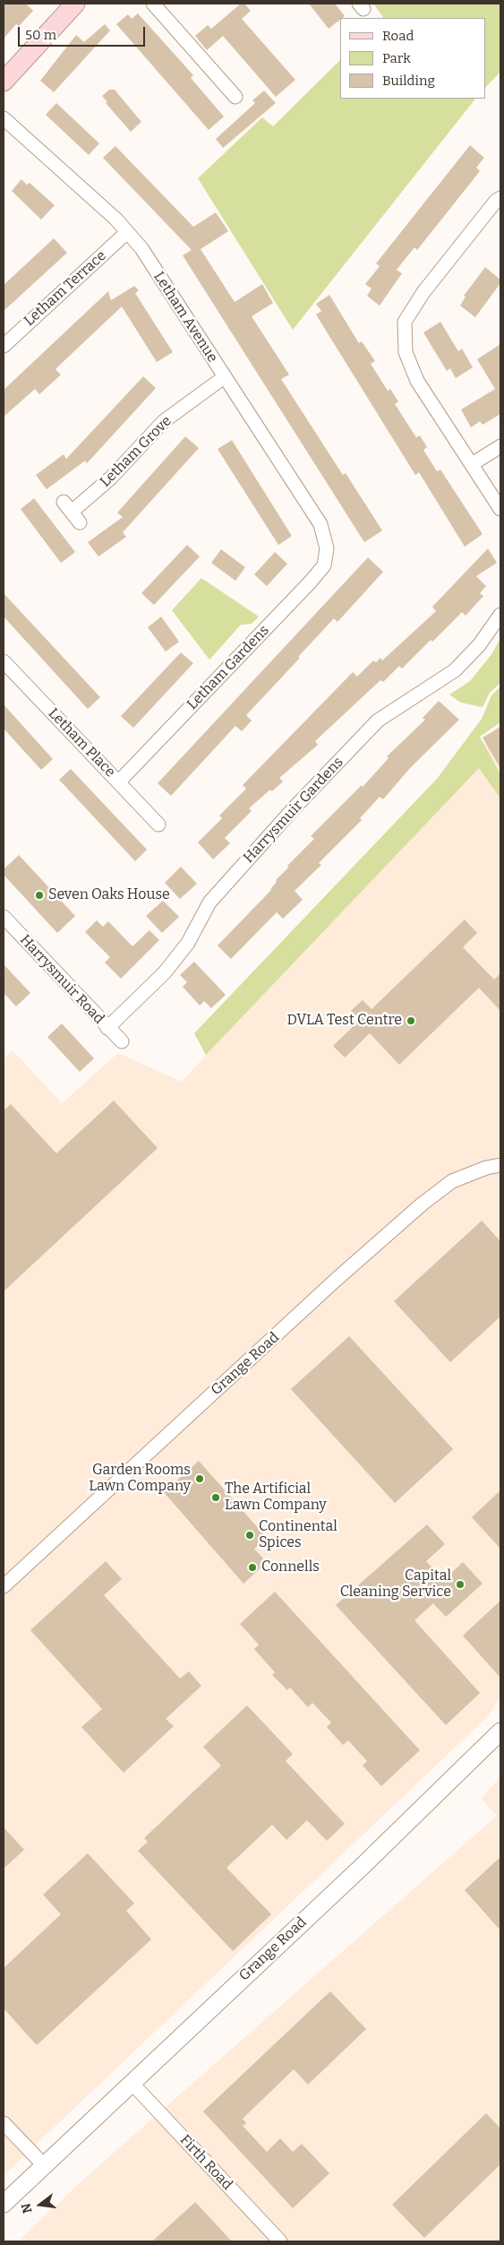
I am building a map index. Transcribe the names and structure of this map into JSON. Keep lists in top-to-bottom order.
{
  "streets": {
    "street": [
      "Letham Terrace",
      "Letham Avenue",
      "Letham Grove",
      "Letham Gardens",
      "Letham Place",
      "Harrysmuir Gardens",
      "Harrysmuir Road",
      "Grange Road",
      "Firth Road"
    ]
  },
  "crossings": [
    ["Letham Terrace", "Letham Avenue"],
    ["Letham Avenue", "Letham Grove"],
    ["Letham Avenue", "Letham Gardens"],
    ["Letham Gardens", "Letham Place"],
    ["Harrysmuir Gardens", "Harrysmuir Road"],
    ["Grange Road", "Firth Road"]
  ],
  "places": [
    "Seven Oaks House",
    "DVLA Test Centre",
    "Garden Rooms Lawn Company",
    "The Artificial Lawn Company",
    "Continental Spices",
    "Connells",
    "Capital Cleaning Service"
  ],
  "legend": ["Road", "Park", "Building"],
  "scale_bar": "50 m",
  "north": "left"
}
